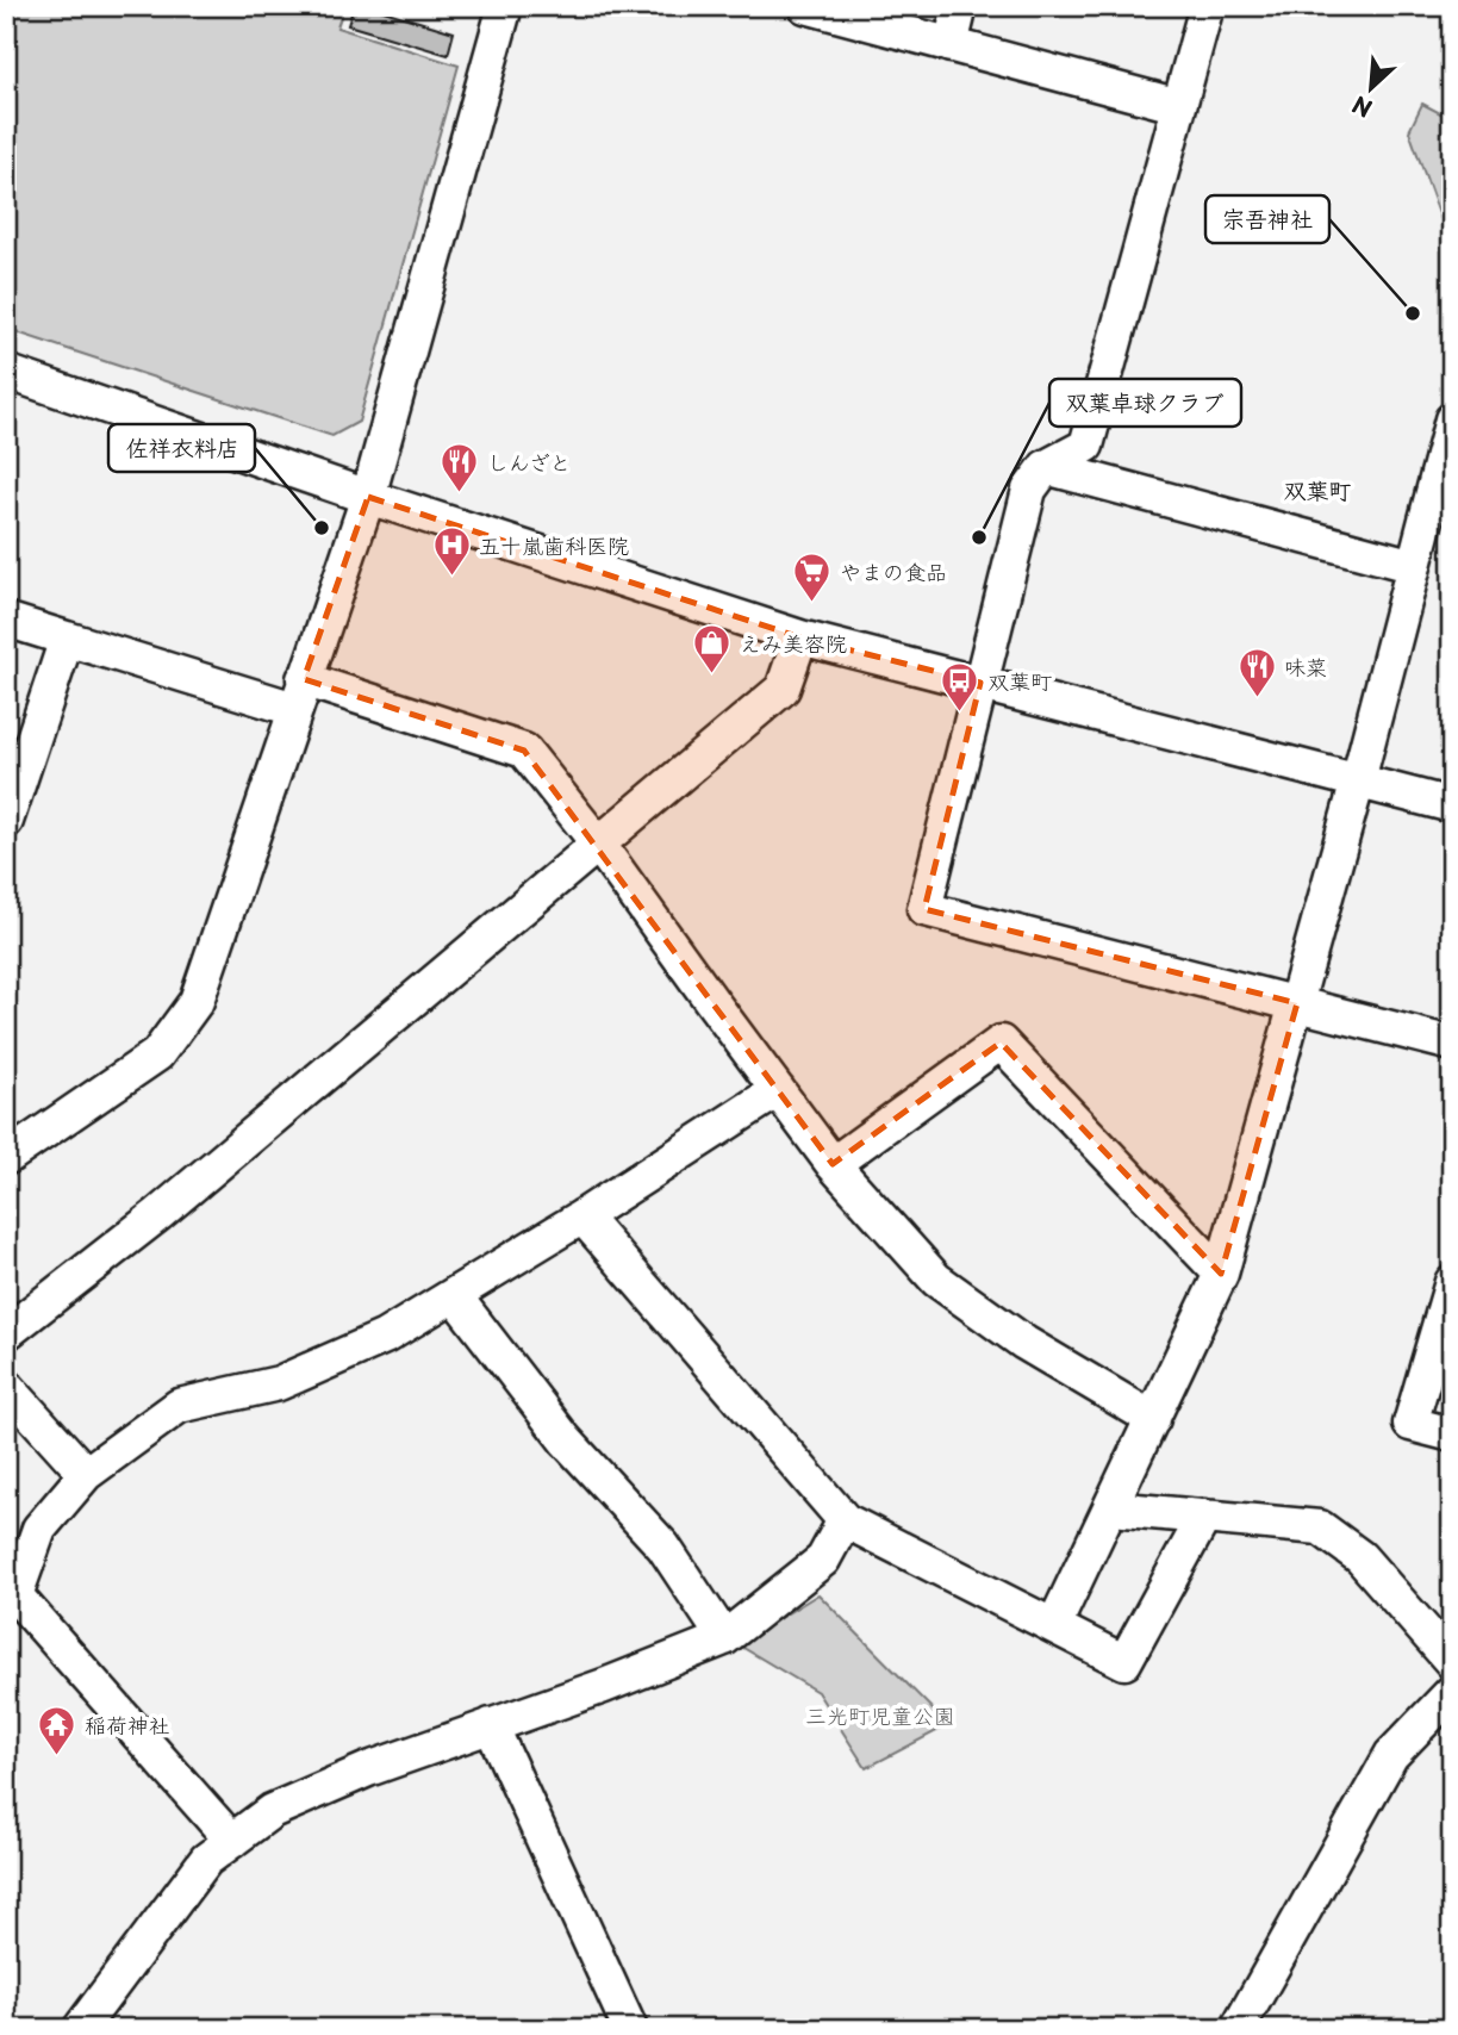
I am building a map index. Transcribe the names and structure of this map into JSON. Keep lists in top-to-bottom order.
{
  "districts": ["双葉町"],
  "parks": ["三光町児童公園"],
  "places": {
    "other": ["宗吾神社", "佐祥衣料店", "双葉卓球クラブ"],
    "restaurant": ["しんざと", "味菜"],
    "hospital": ["五十嵐歯科医院"],
    "supermarket": ["やまの食品"],
    "shop": ["えみ美容院"],
    "bus stop": ["双葉町"],
    "temple": ["稲荷神社"]
  },
  "north": "bottom left"
}
